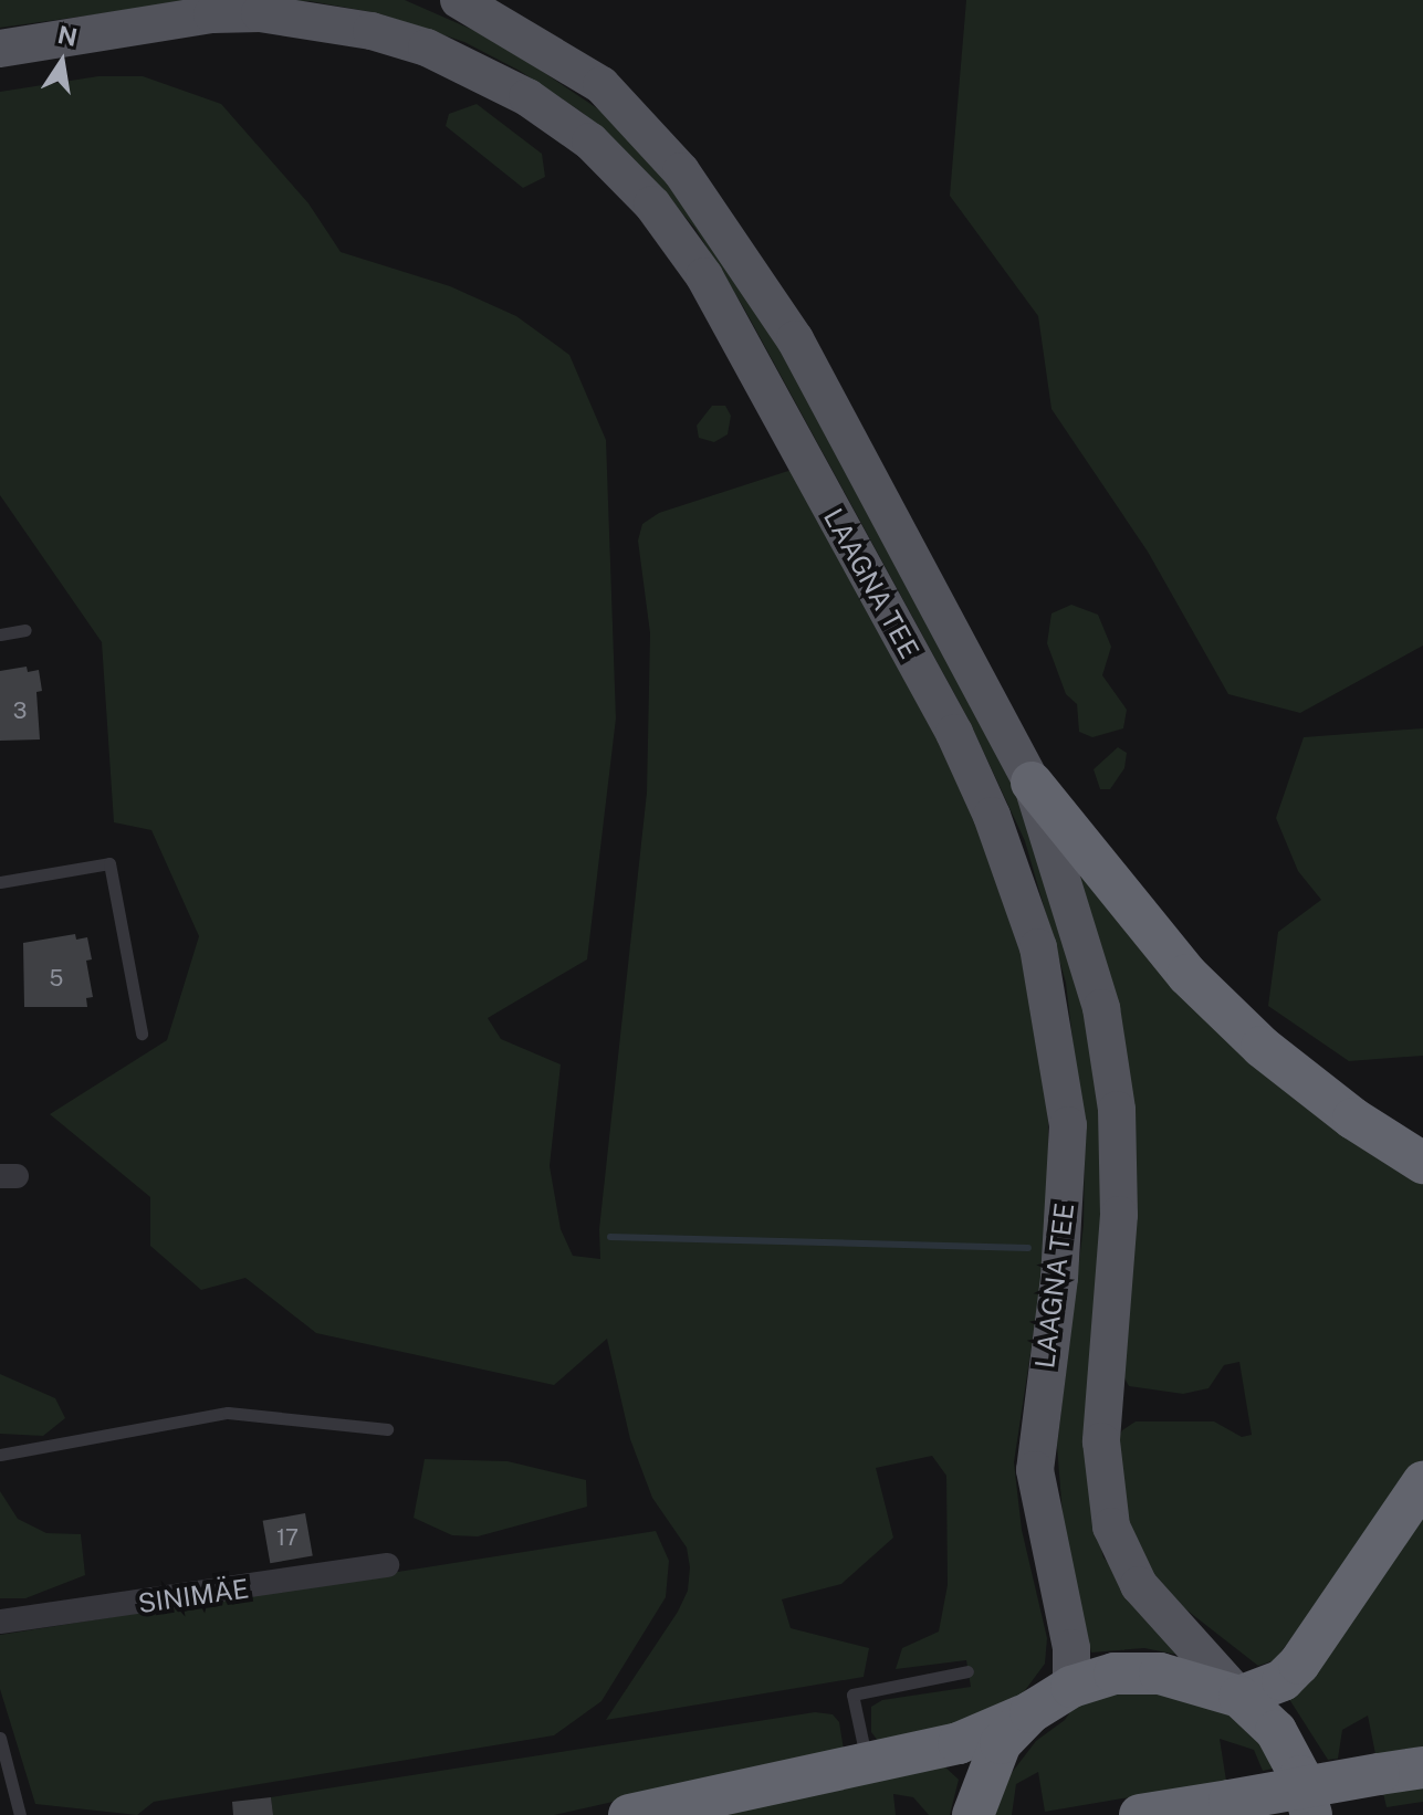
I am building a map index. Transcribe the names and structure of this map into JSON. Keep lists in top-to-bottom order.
{
  "streets": {
    "main road": ["LAAGNA TEE"],
    "street": ["SINIMÄE"]
  },
  "house_numbers": ["3", "5", "17"],
  "north": "top"
}
